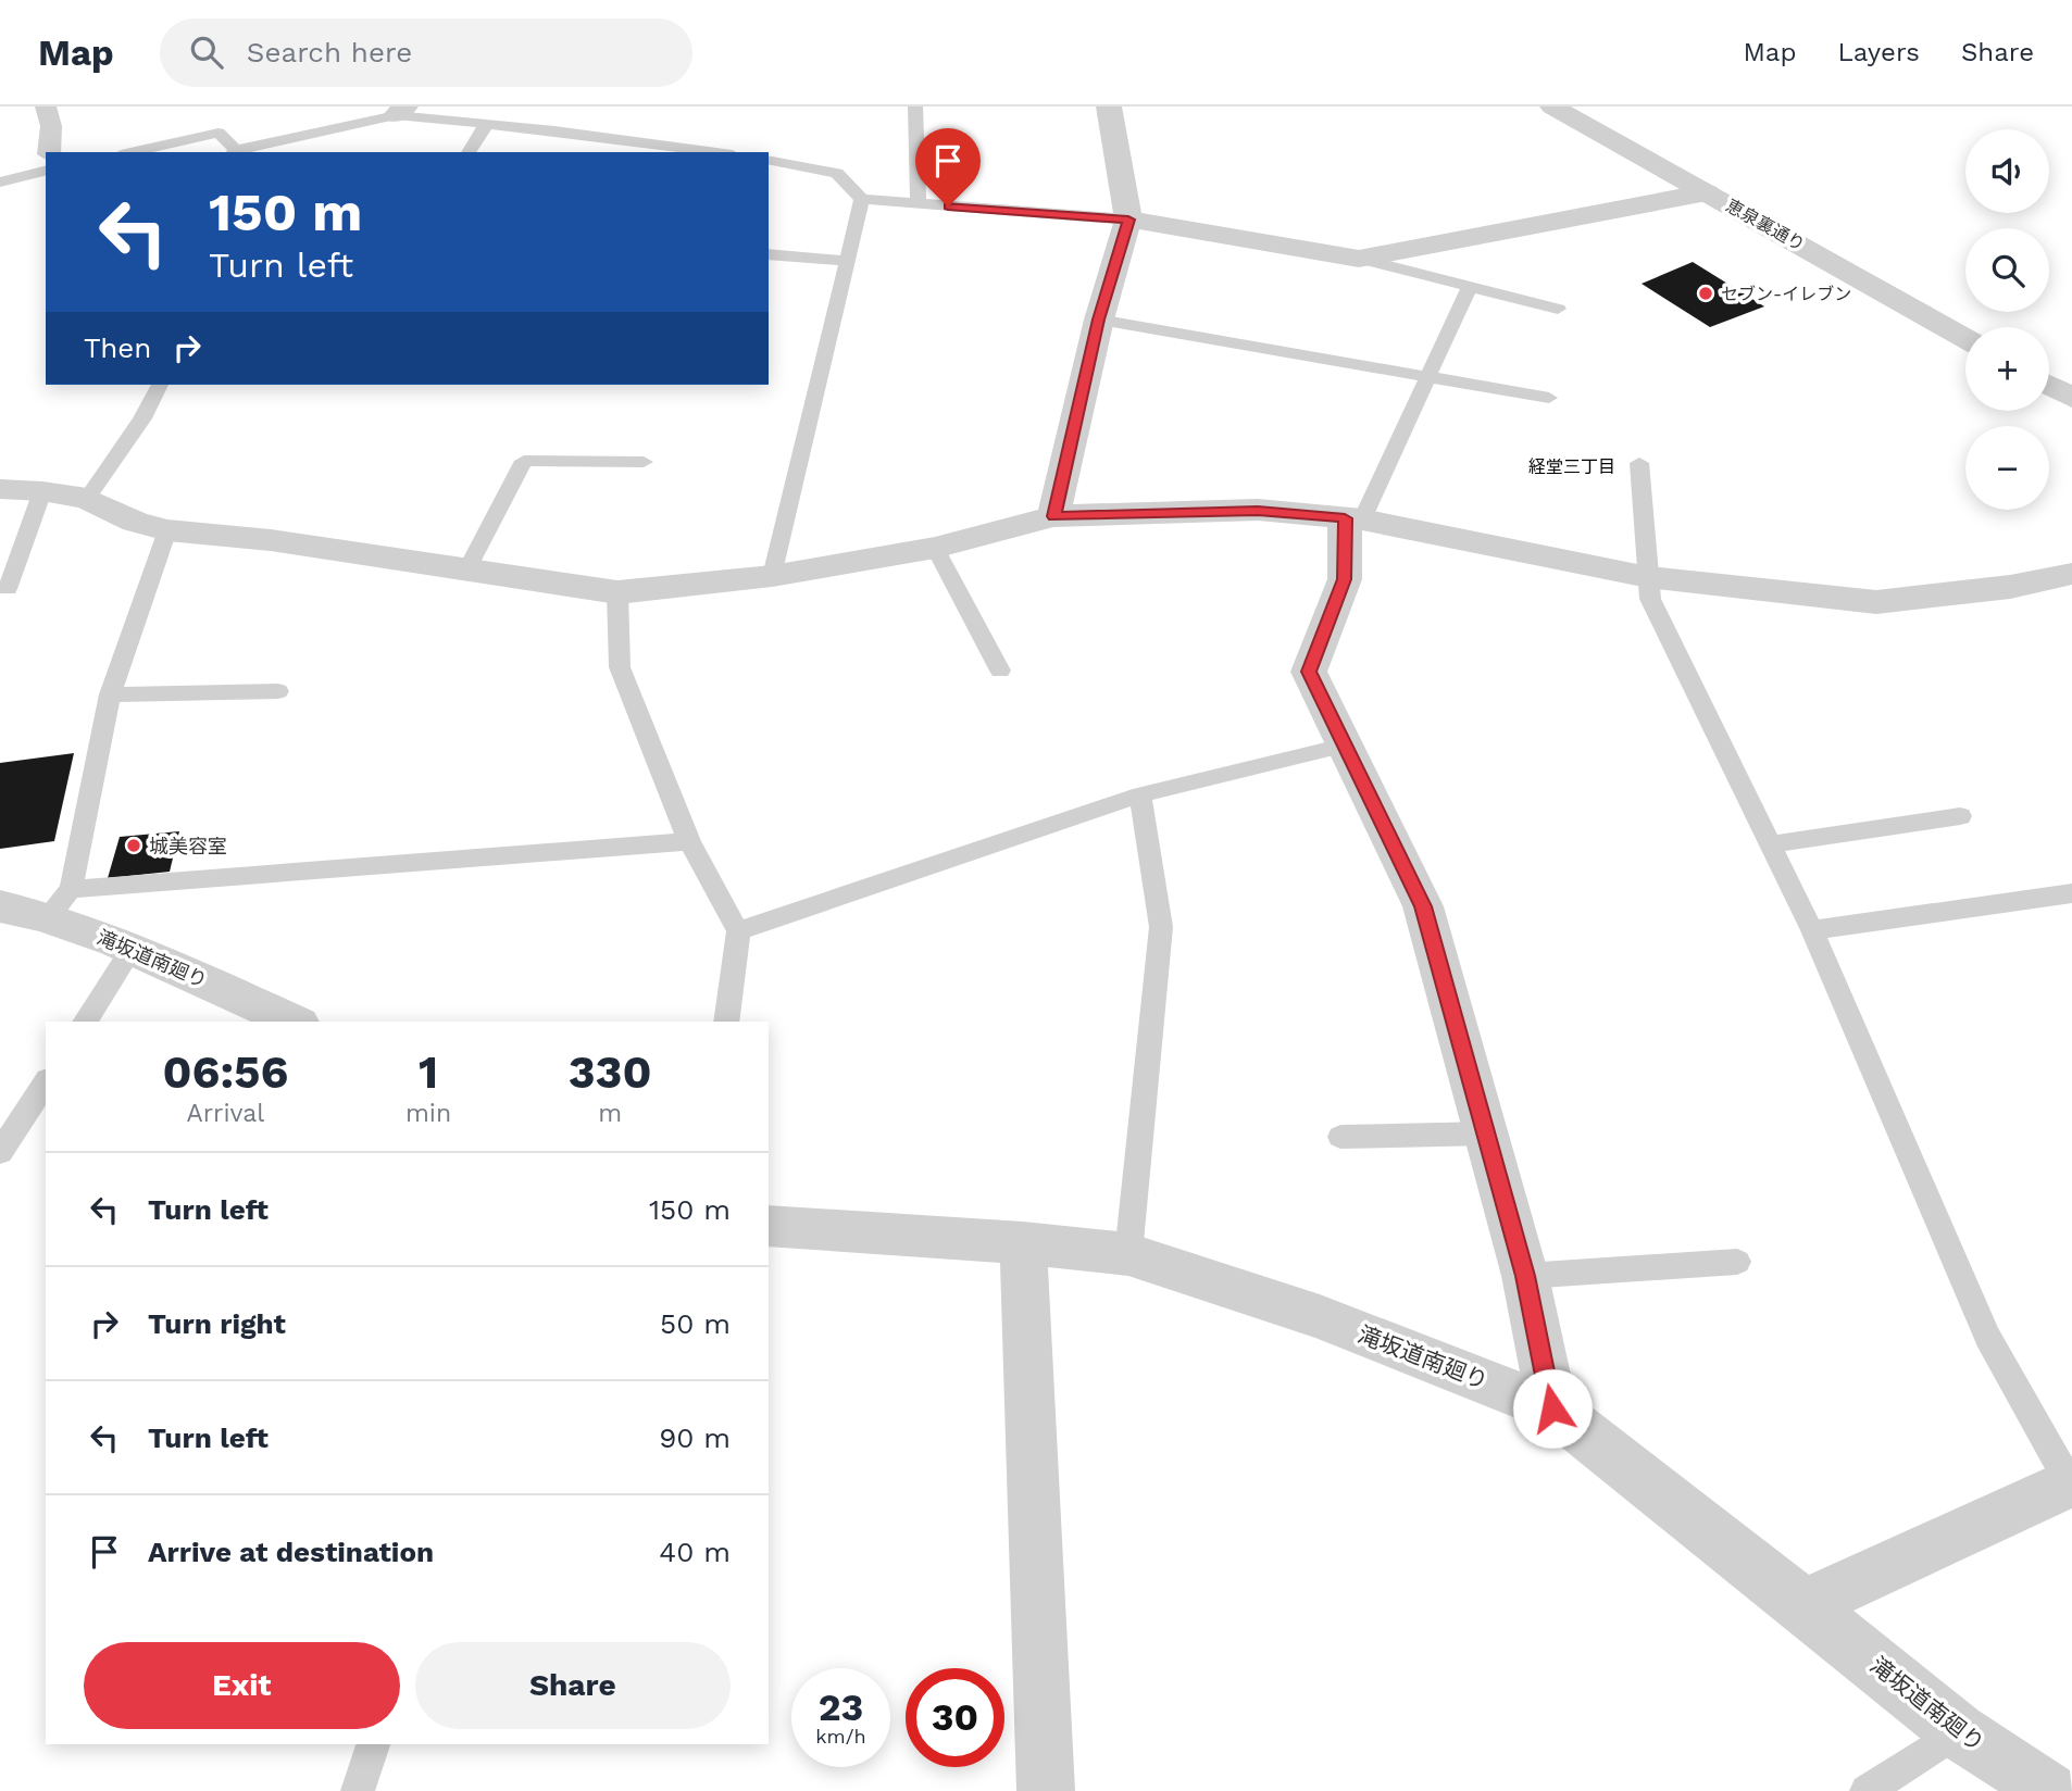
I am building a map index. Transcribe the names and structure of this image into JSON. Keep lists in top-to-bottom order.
{
  "streets": {
    "street": ["恵泉裏通り", "滝坂道南廻り"]
  },
  "districts": ["経堂三丁目"],
  "places": ["セブン-イレブン", "城美容室"],
  "page": {
    "header": "Map",
    "search": "Search here",
    "nav": ["Map", "Layers", "Share"],
    "map_buttons": ["+", "−"],
    "turn": ["150 m", "Turn left"],
    "then": "Then",
    "eta": [
      "06:56",
      "Arrival",
      "1",
      "min",
      "330",
      "m"
    ],
    "list": [
      {
        "name": "Turn left",
        "value": "150 m"
      },
      {
        "name": "Turn right",
        "value": "50 m"
      },
      {
        "name": "Turn left",
        "value": "90 m"
      },
      {
        "name": "Arrive at destination",
        "value": "40 m"
      }
    ],
    "buttons": ["Exit", "Share"],
    "speed": "23 km/h",
    "limit": "30"
  }
}
